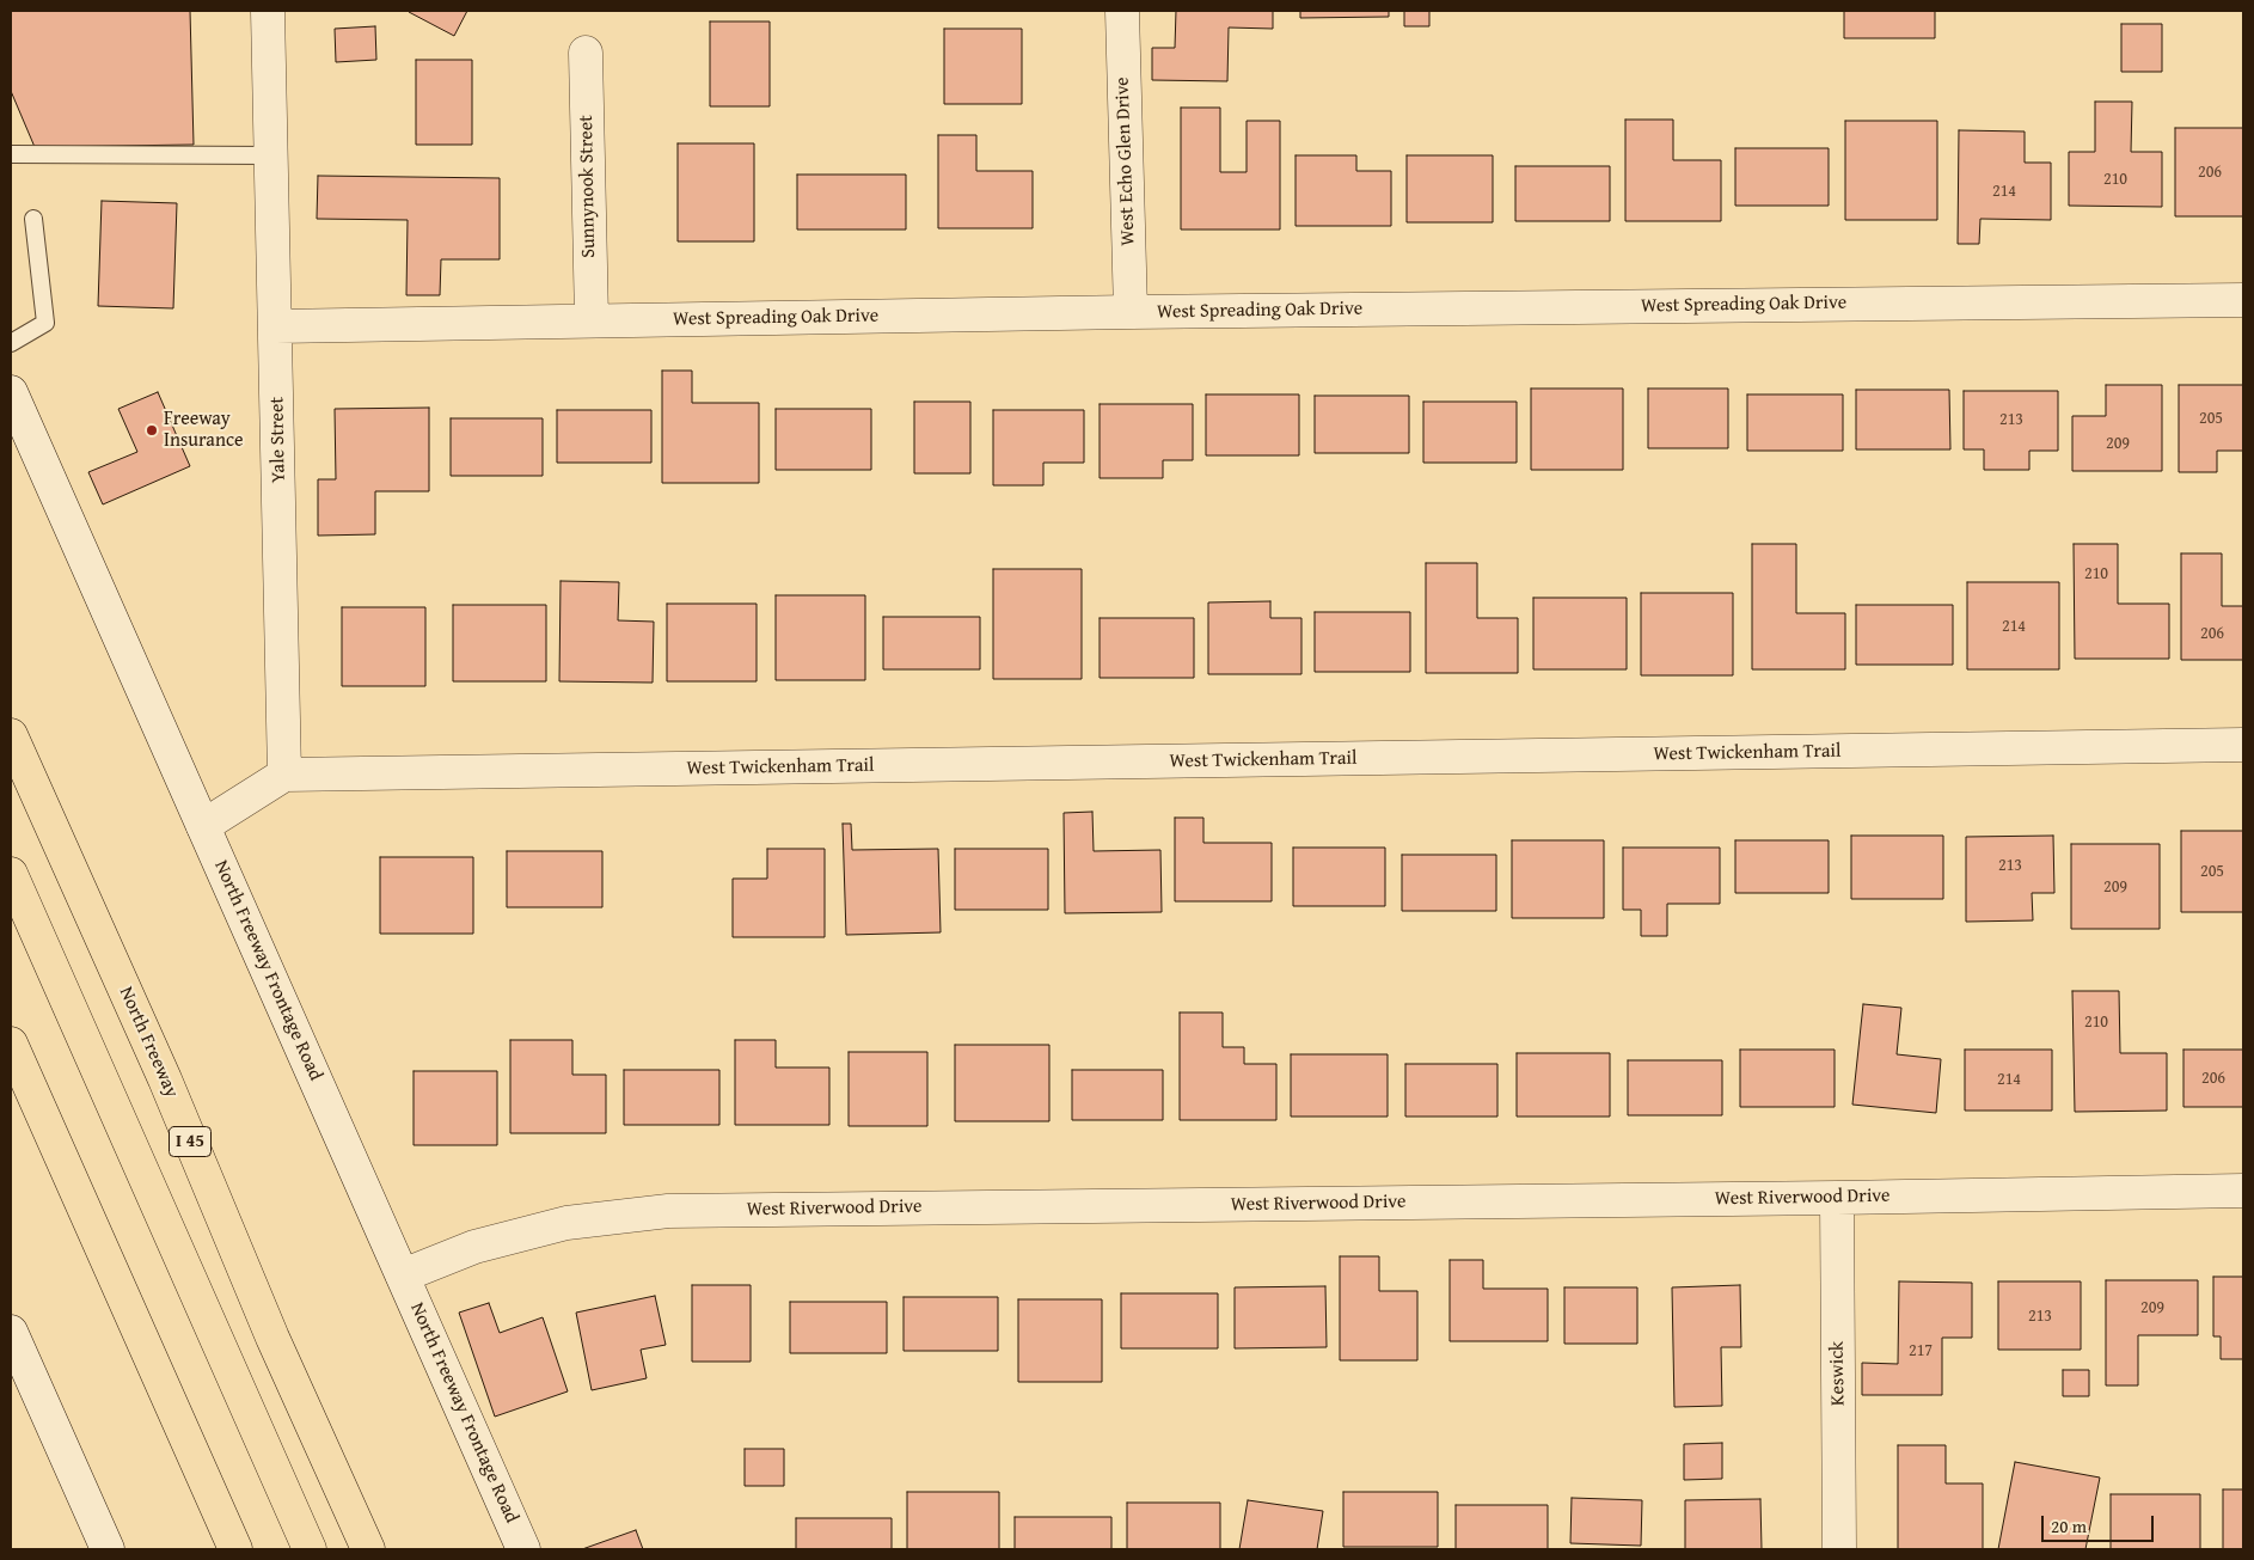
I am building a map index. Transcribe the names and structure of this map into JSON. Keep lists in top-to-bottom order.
{
  "streets": {
    "highway": ["North Freeway", "I 45"],
    "street": [
      "West Echo Glen Drive",
      "Sunnynook Street",
      "West Spreading Oak Drive",
      "Yale Street",
      "West Twickenham Trail",
      "North Freeway Frontage Road",
      "West Riverwood Drive",
      "Keswick"
    ]
  },
  "crossings": [
    ["West Echo Glen Drive", "West Spreading Oak Drive"],
    ["Sunnynook Street", "West Spreading Oak Drive"],
    ["West Spreading Oak Drive", "Yale Street"],
    ["Yale Street", "West Twickenham Trail"],
    ["North Freeway Frontage Road", "West Riverwood Drive"],
    ["West Riverwood Drive", "Keswick"]
  ],
  "places": ["Freeway Insurance"],
  "house_numbers": [
    "206",
    "210",
    "214",
    "205",
    "213",
    "209",
    "210",
    "214",
    "206",
    "213",
    "205",
    "209",
    "210",
    "206",
    "214",
    "209",
    "213",
    "217"
  ],
  "scale_bar": "20 m"
}
